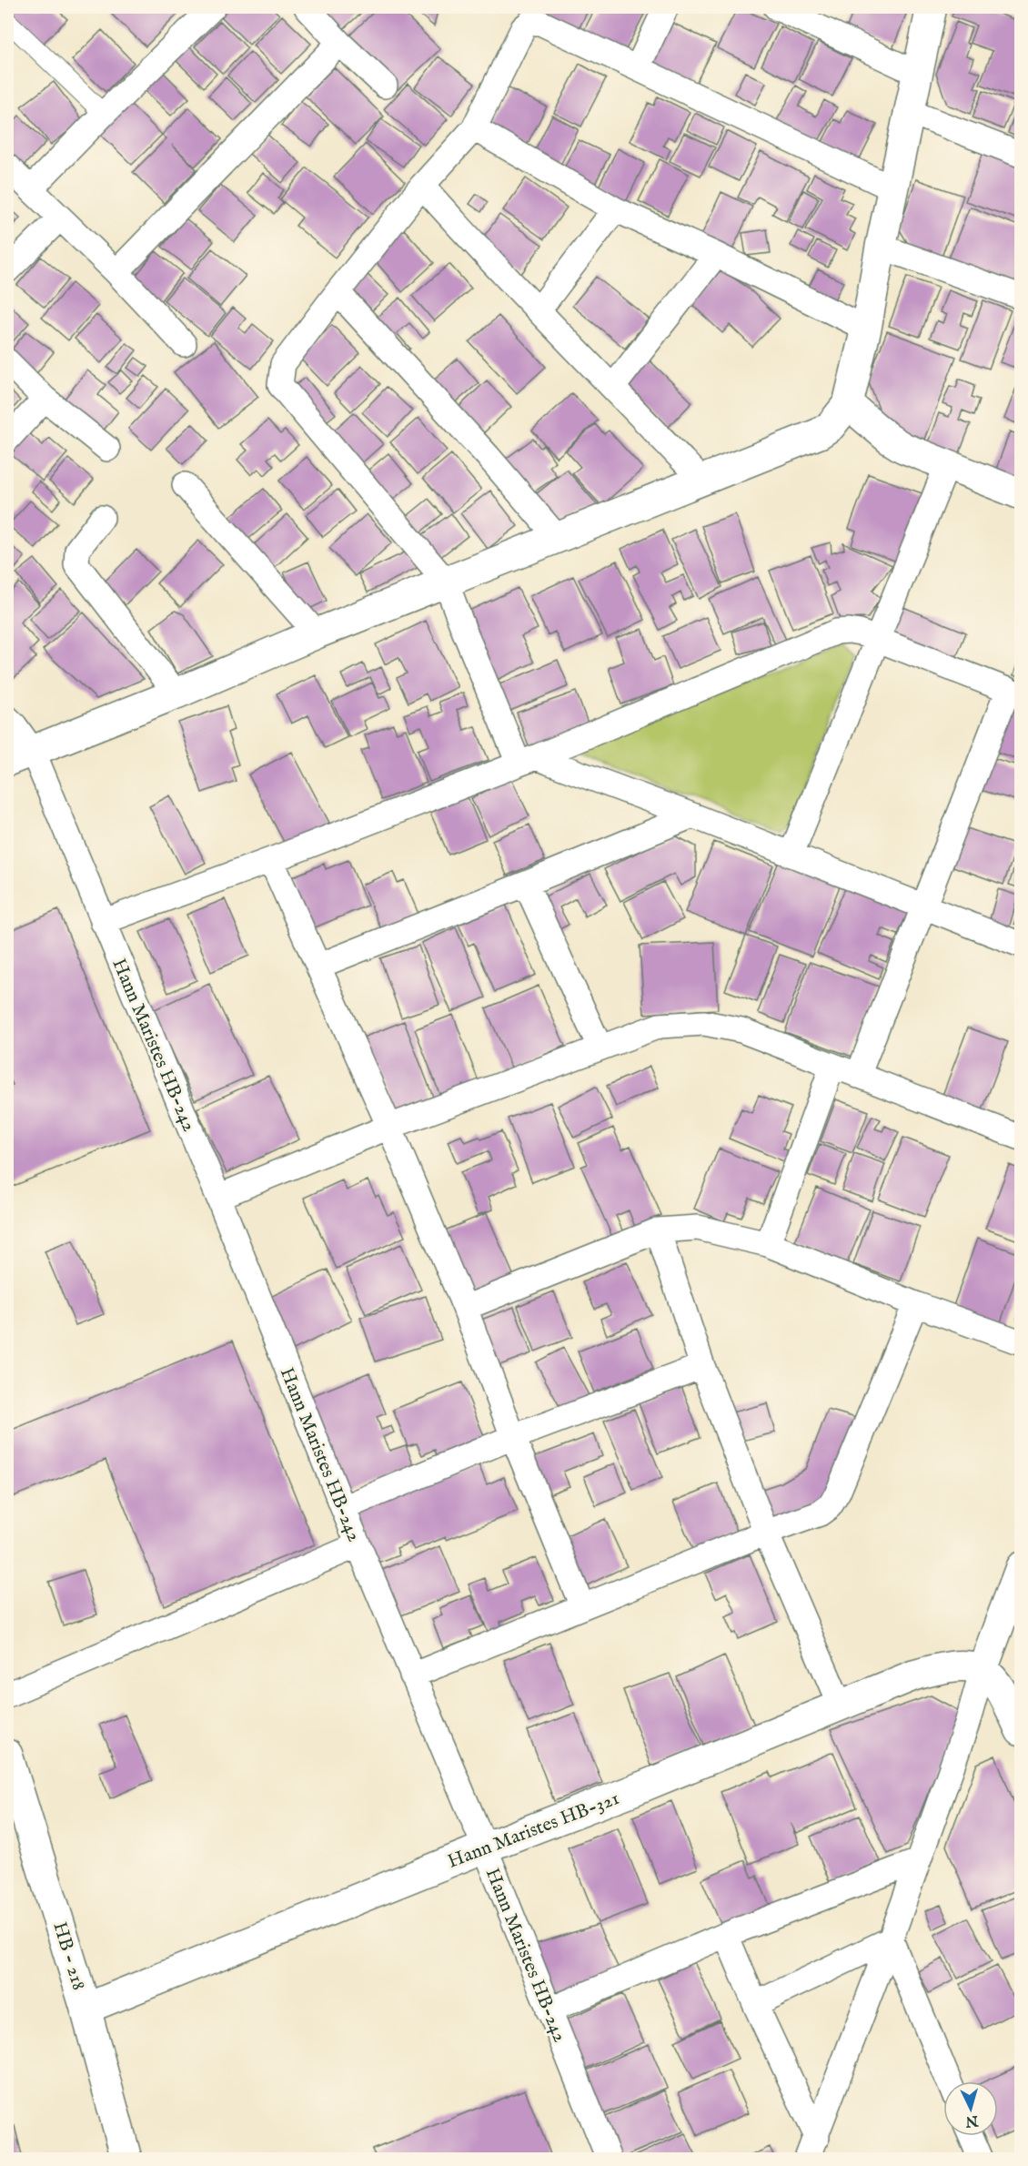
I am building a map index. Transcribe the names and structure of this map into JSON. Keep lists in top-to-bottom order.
{
  "streets": {
    "street": ["Hann Maristes HB-242", "Hann Maristes HB-321", "HB - 218"]
  },
  "crossings": [
    ["Hann Maristes HB-242", "Hann Maristes HB-321"],
    ["Hann Maristes HB-321", "HB - 218"]
  ],
  "north": "bottom"
}
